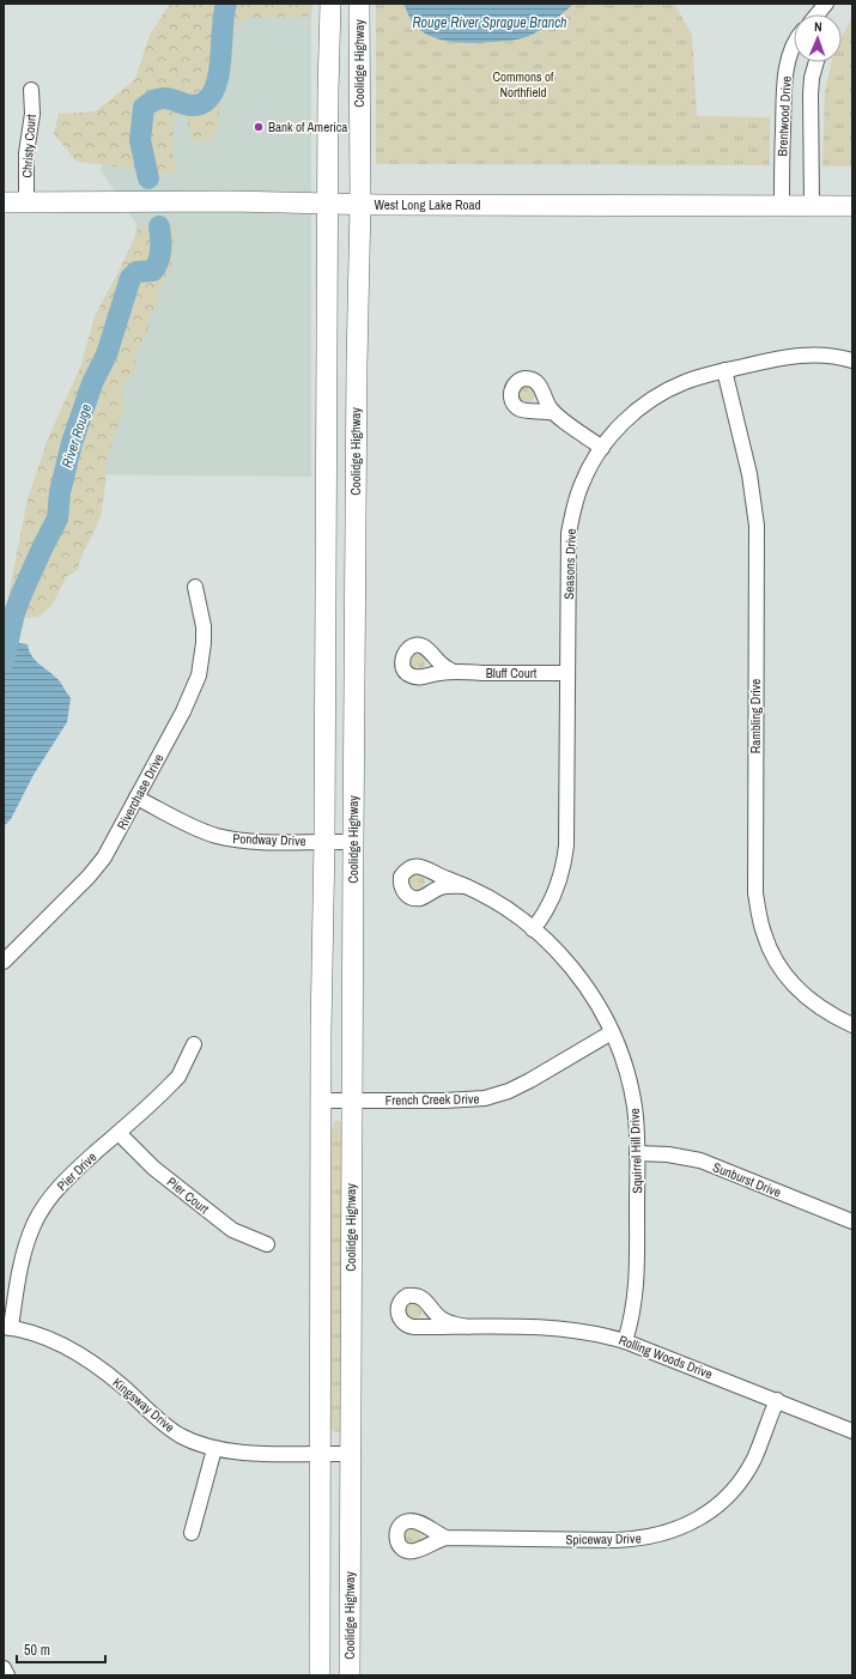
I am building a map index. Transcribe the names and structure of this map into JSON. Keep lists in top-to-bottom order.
{
  "streets": {
    "main road": ["Coolidge Highway", "West Long Lake Road"],
    "street": [
      "Brentwood Drive",
      "Christy Court",
      "Seasons Drive",
      "Bluff Court",
      "Rambling Drive",
      "Riverchase Drive",
      "Pondway Drive",
      "French Creek Drive",
      "Squirrel Hill Drive",
      "Pier Drive",
      "Sunburst Drive",
      "Pier Court",
      "Rolling Woods Drive",
      "Kingsway Drive",
      "Spiceway Drive"
    ]
  },
  "crossings": [
    ["Coolidge Highway", "West Long Lake Road"],
    ["Coolidge Highway", "Pondway Drive"],
    ["Coolidge Highway", "French Creek Drive"],
    ["Coolidge Highway", "Kingsway Drive"],
    ["Brentwood Drive", "West Long Lake Road"],
    ["Christy Court", "West Long Lake Road"],
    ["Seasons Drive", "Bluff Court"],
    ["Seasons Drive", "Rambling Drive"],
    ["Seasons Drive", "Squirrel Hill Drive"],
    ["Riverchase Drive", "Pondway Drive"],
    ["French Creek Drive", "Squirrel Hill Drive"],
    ["Squirrel Hill Drive", "Sunburst Drive"],
    ["Squirrel Hill Drive", "Rolling Woods Drive"],
    ["Pier Drive", "Pier Court"],
    ["Pier Drive", "Kingsway Drive"],
    ["Rolling Woods Drive", "Spiceway Drive"]
  ],
  "water": ["Rouge River Sprague Branch", "River Rouge"],
  "parks": ["Commons of Northfield"],
  "places": ["Bank of America"],
  "scale_bar": "50 m",
  "north": "top"
}
